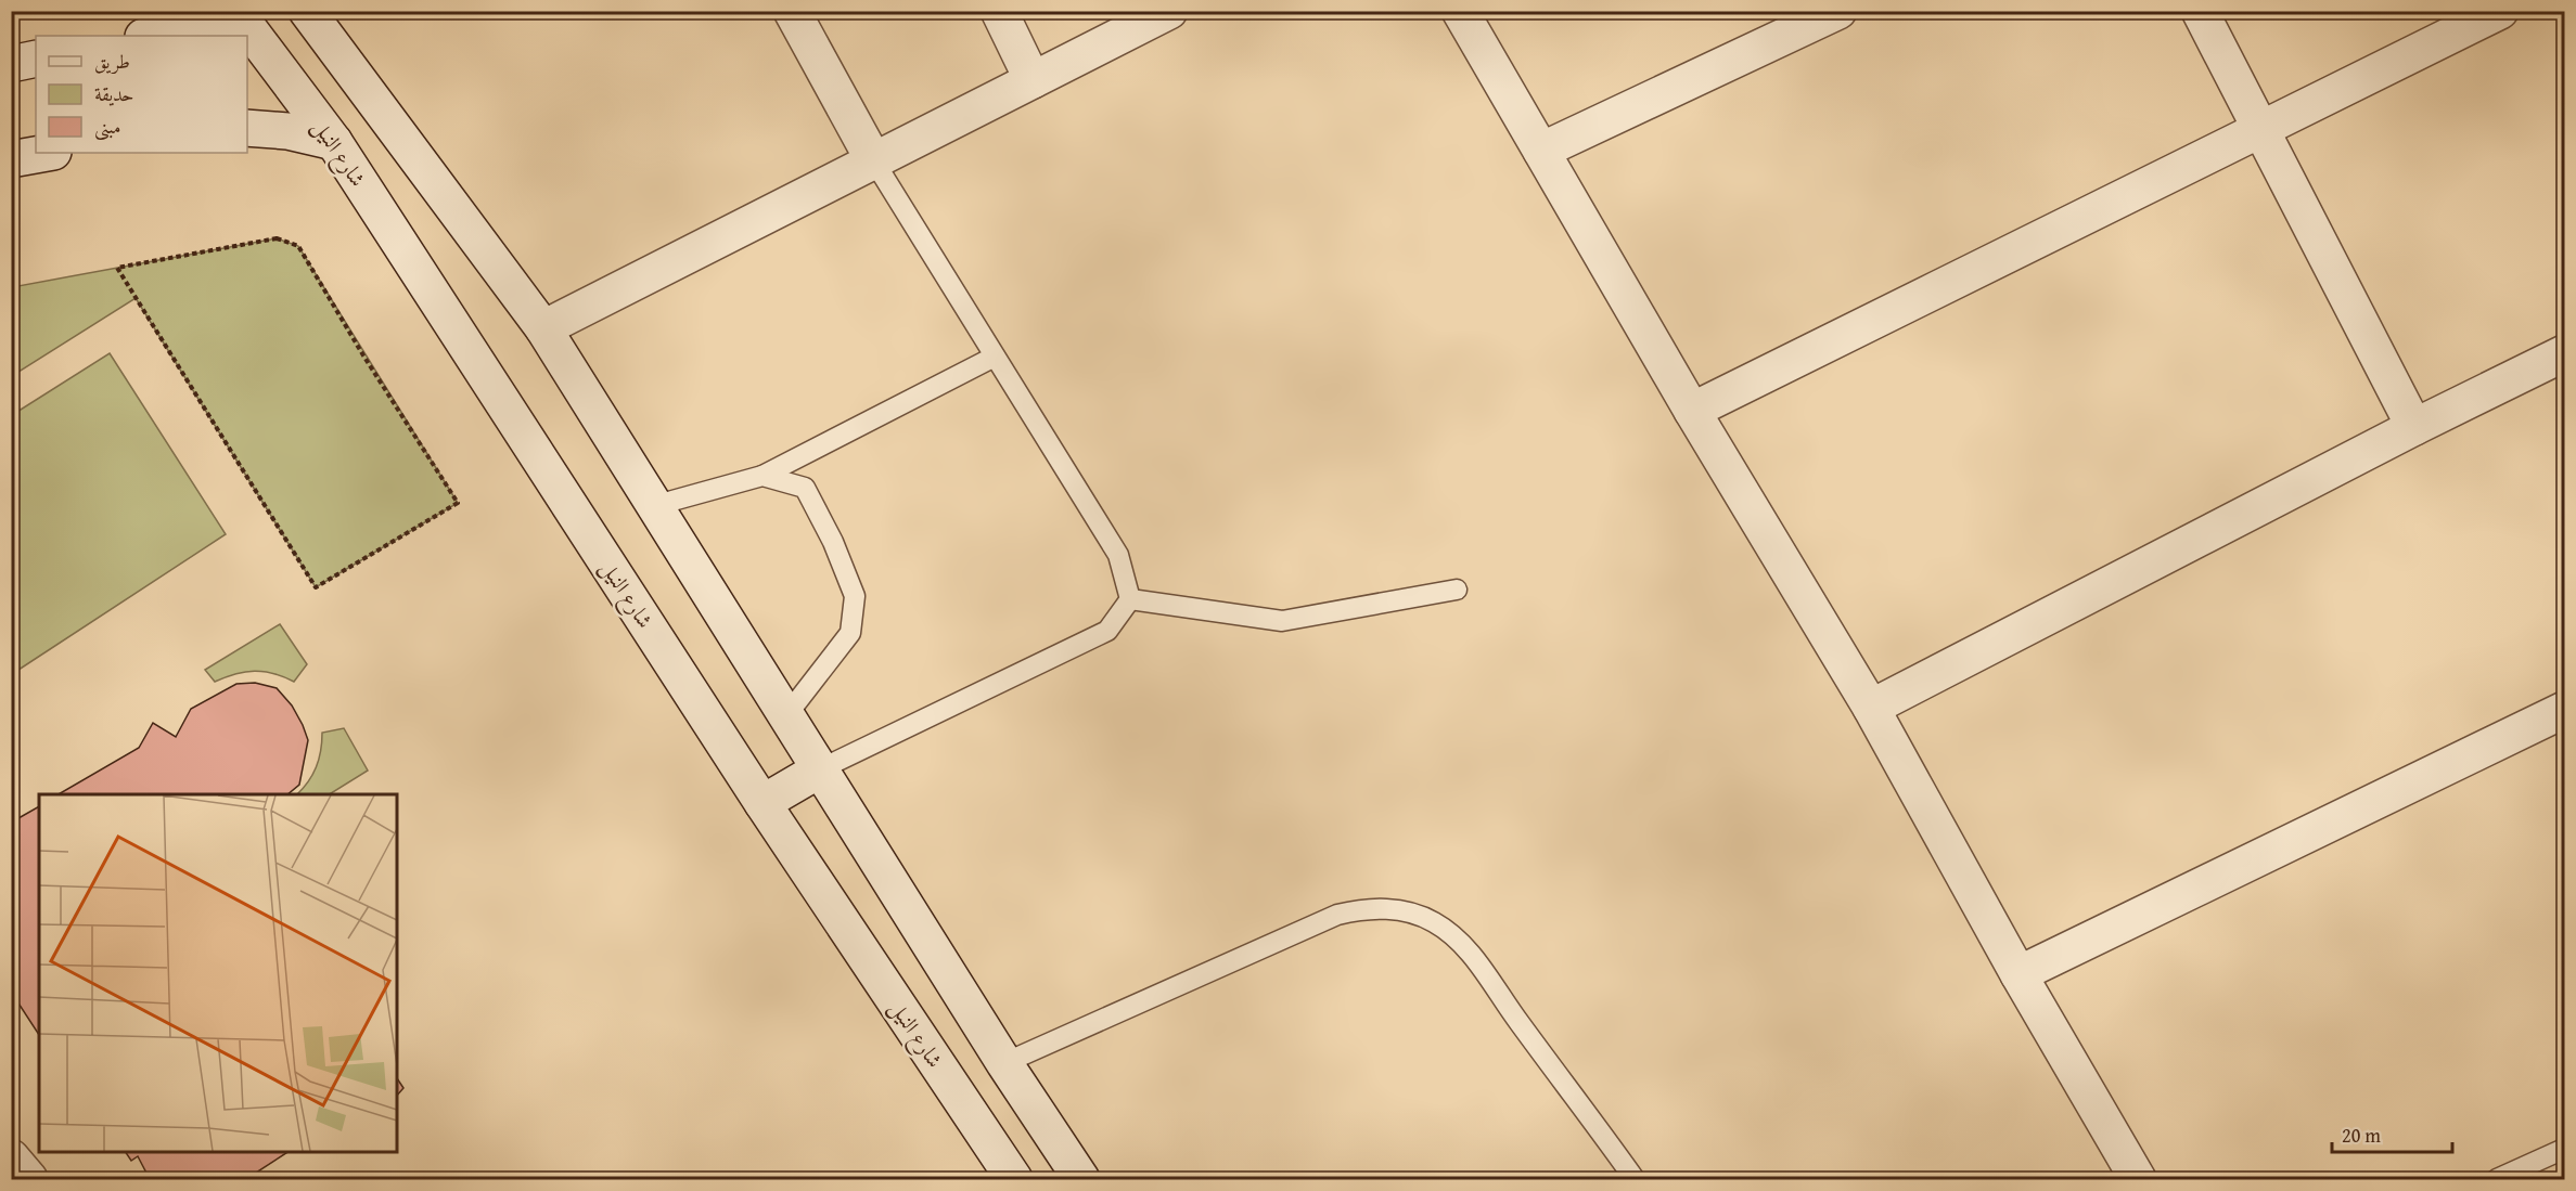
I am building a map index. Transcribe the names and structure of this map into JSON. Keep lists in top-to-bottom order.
{
  "streets": {
    "street": ["شارع النيل"]
  },
  "legend": ["طريق", "حديقة", "مبنى"],
  "scale_bar": "20 m"
}
